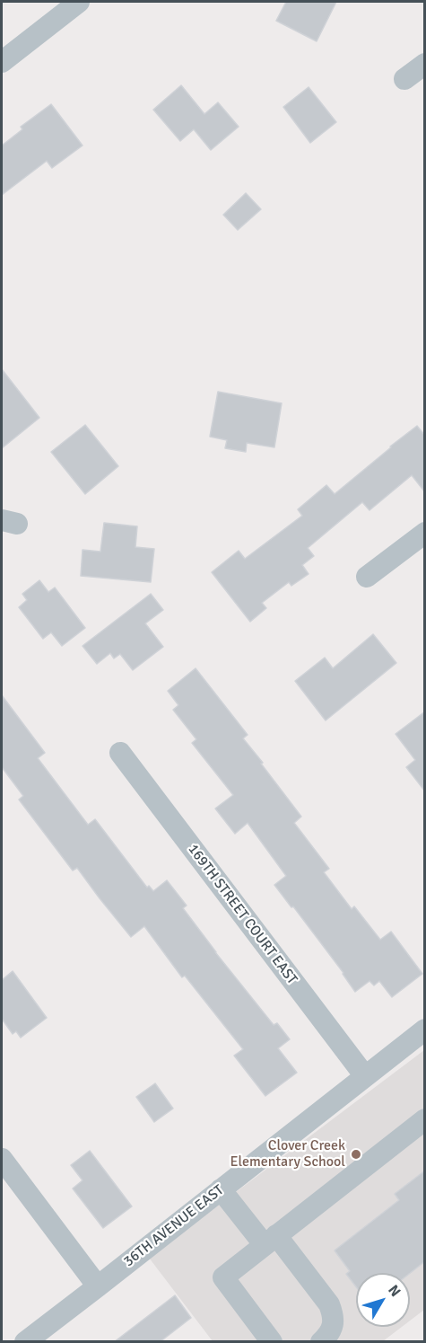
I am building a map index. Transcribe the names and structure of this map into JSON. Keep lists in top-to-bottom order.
{
  "streets": {
    "street": ["169TH STREET COURT EAST", "36TH AVENUE EAST"]
  },
  "crossings": [
    ["169TH STREET COURT EAST", "36TH AVENUE EAST"]
  ],
  "places": ["Clover Creek Elementary School"],
  "north": "top right"
}
